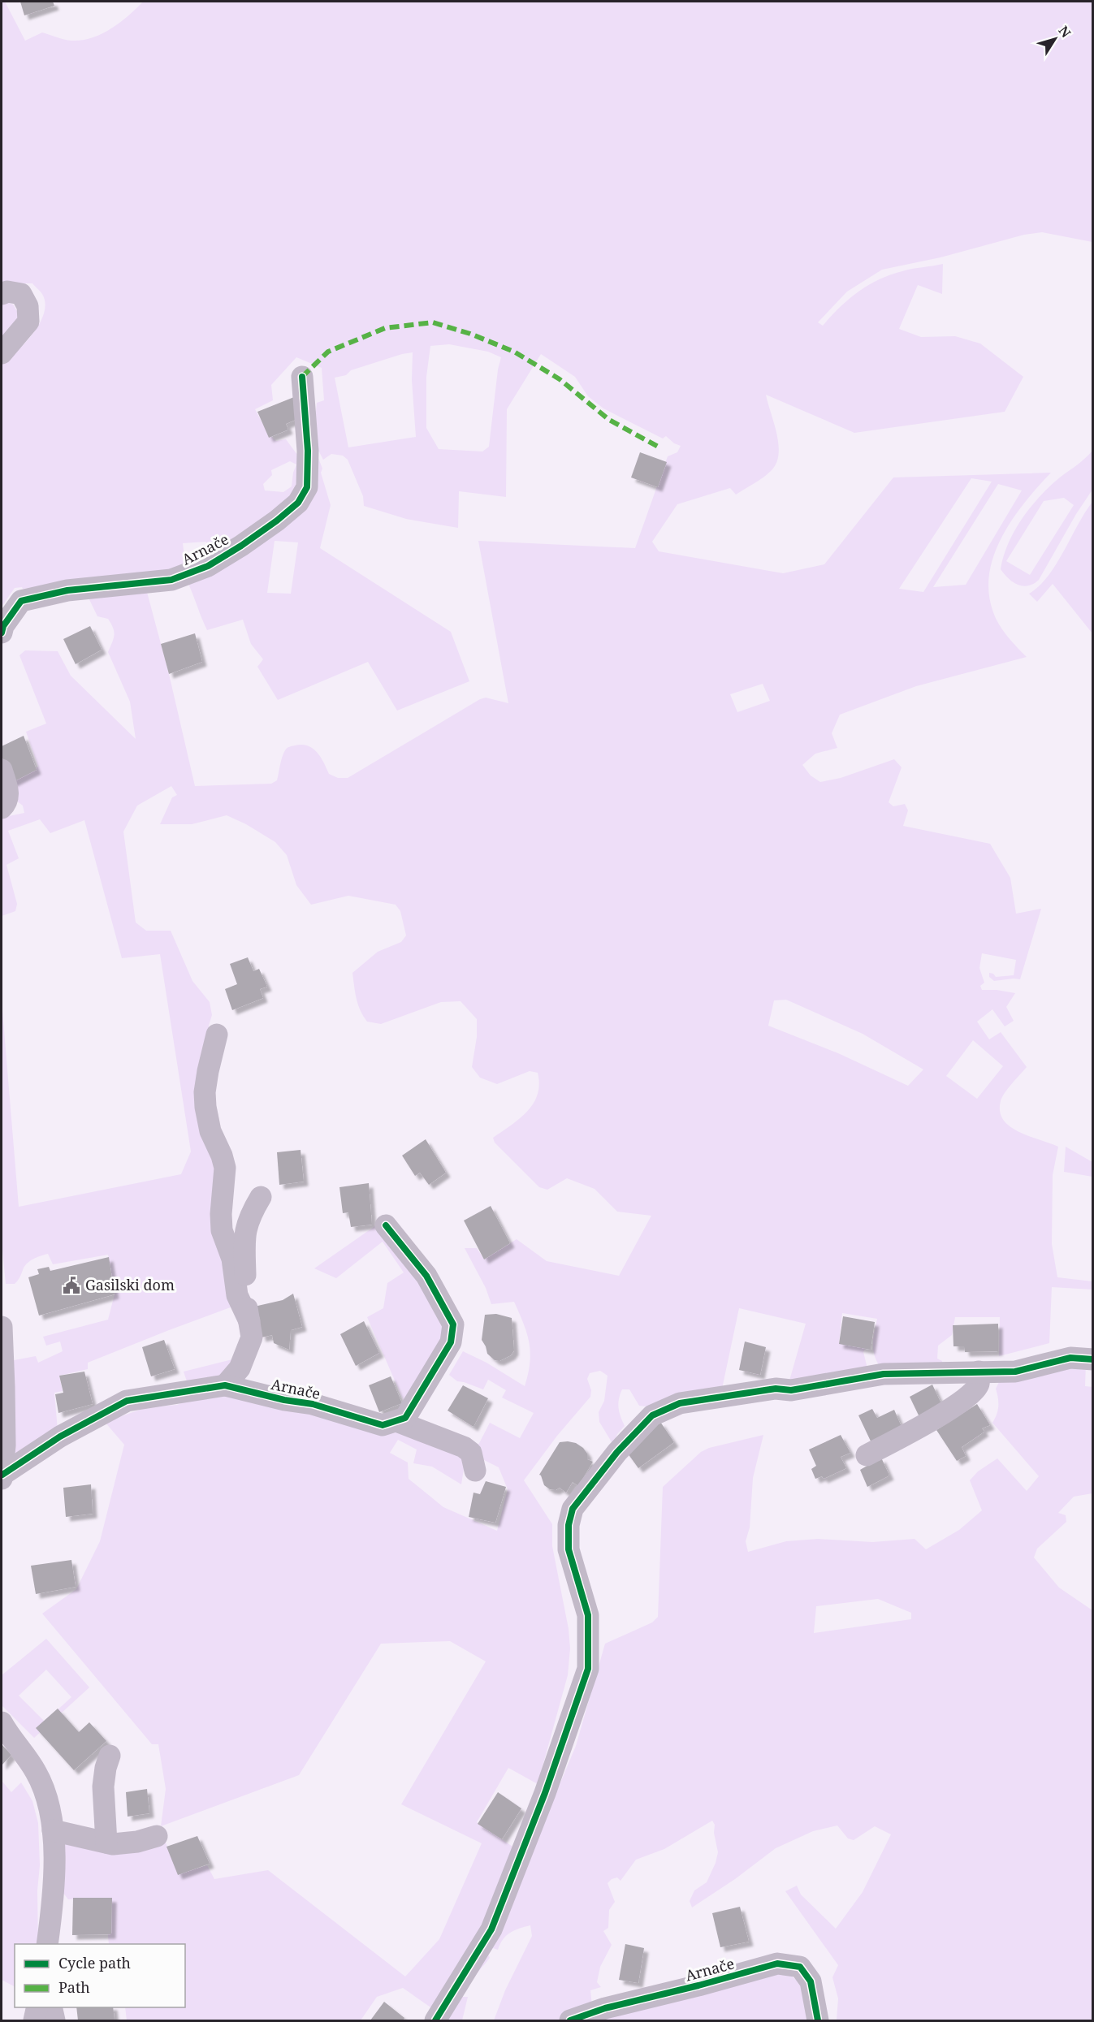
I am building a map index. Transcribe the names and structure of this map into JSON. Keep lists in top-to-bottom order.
{
  "streets": {
    "street": ["Arnače"]
  },
  "places": {
    "public building": ["Gasilski dom"]
  },
  "legend": ["Cycle path", "Path"],
  "north": "top right"
}
